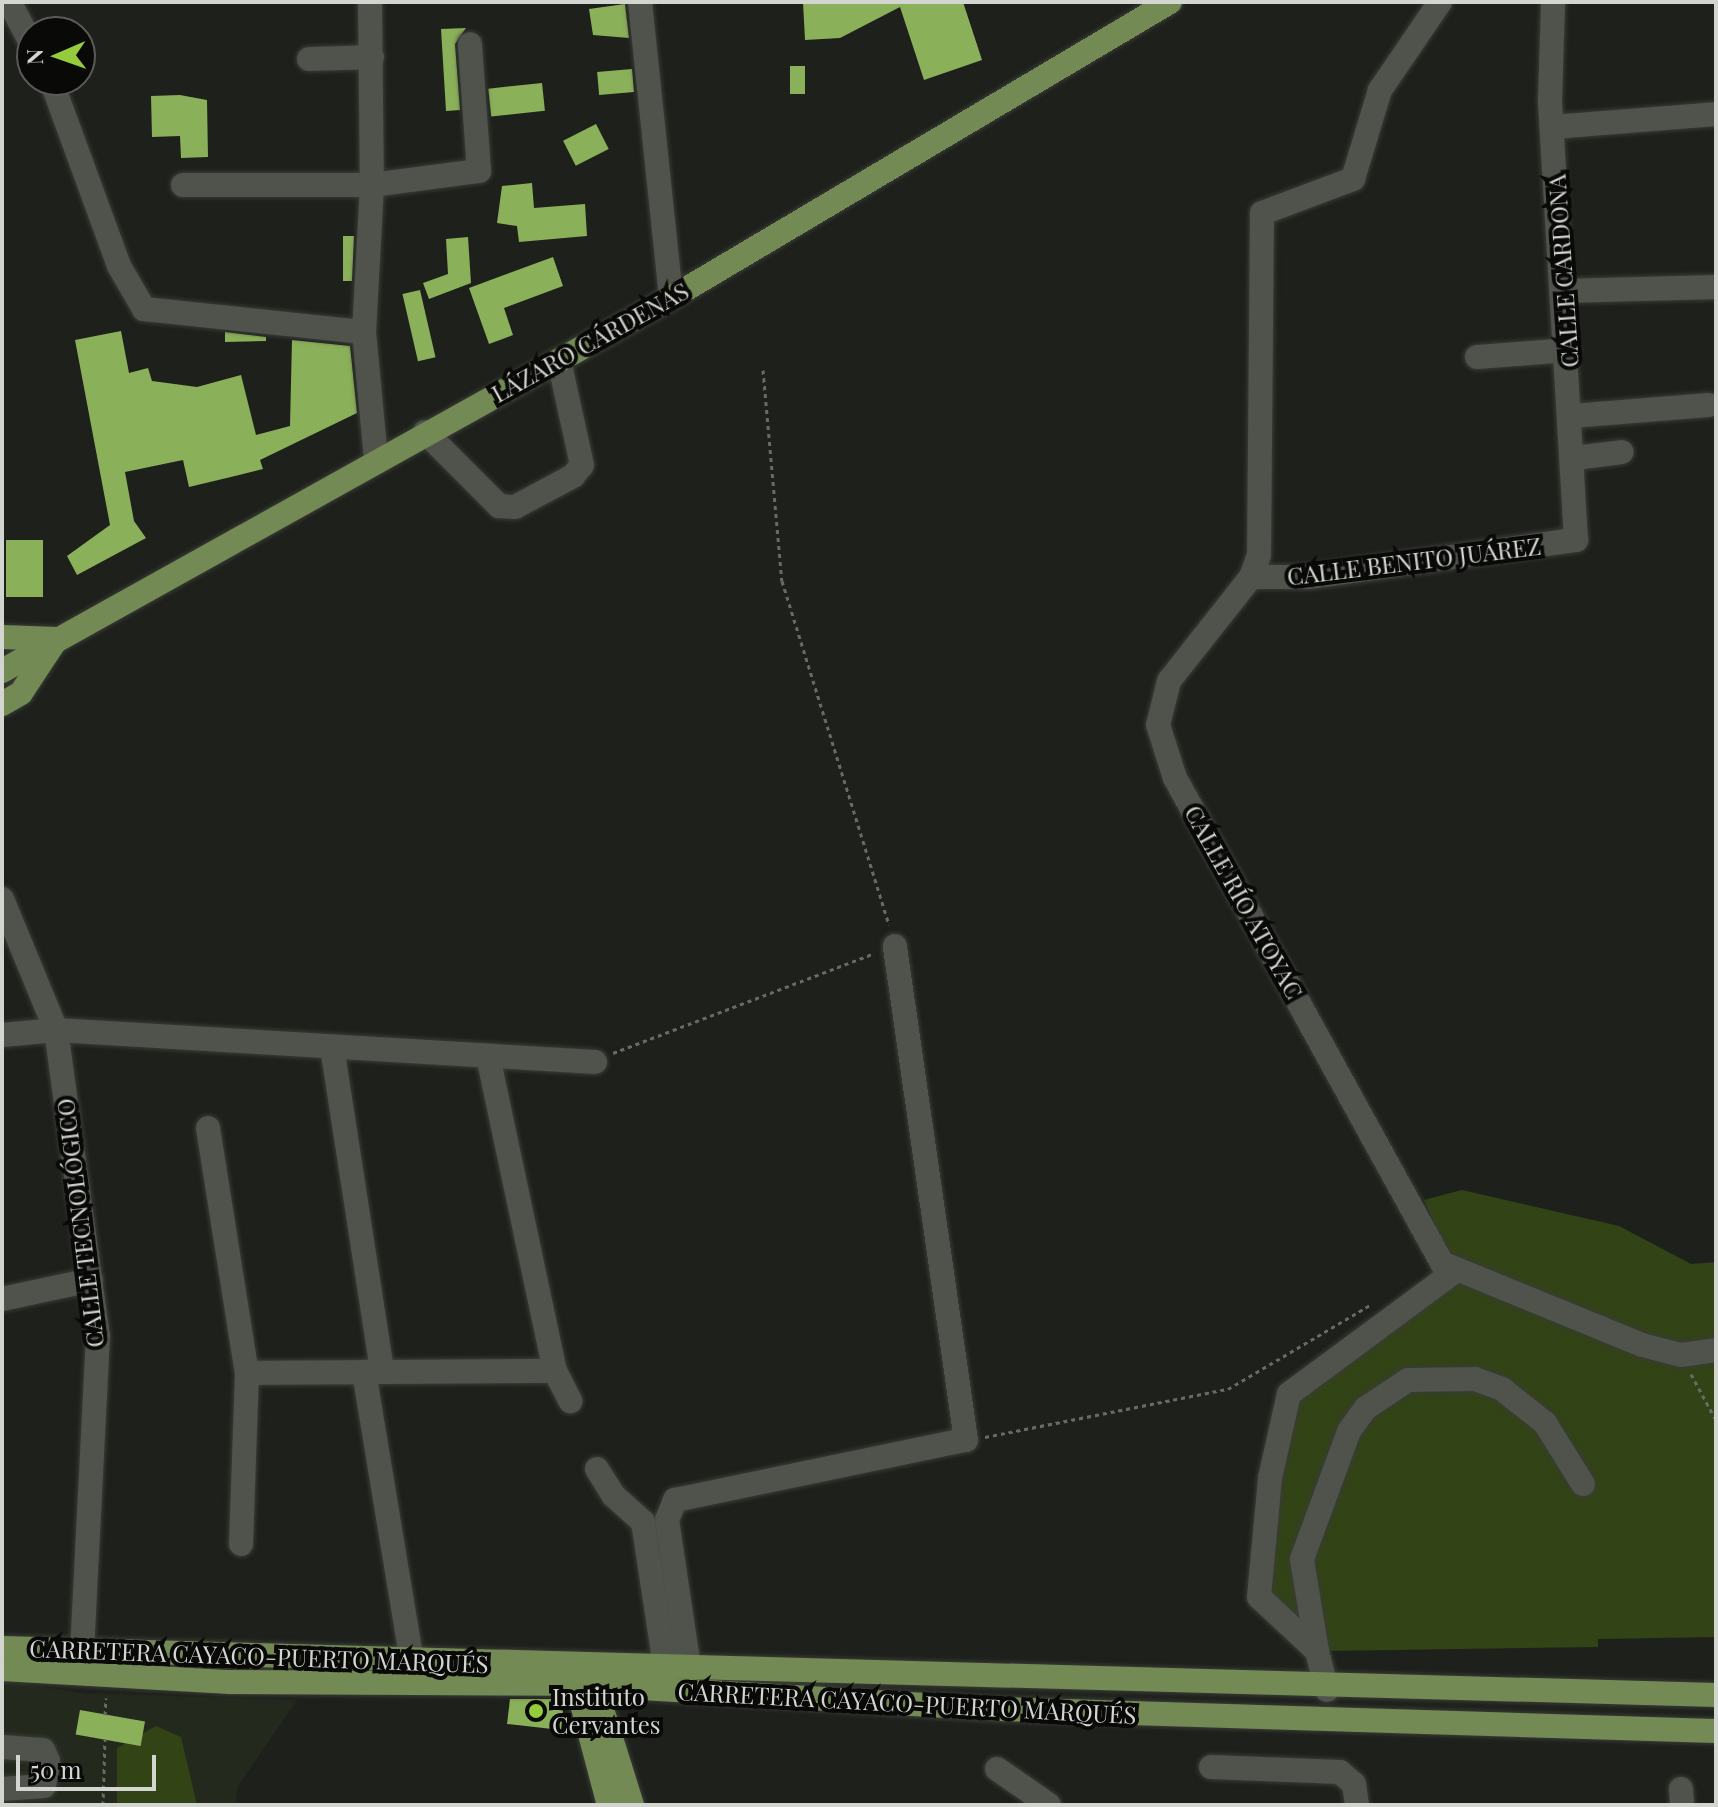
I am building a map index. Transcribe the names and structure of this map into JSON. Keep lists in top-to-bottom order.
{
  "streets": {
    "main road": ["LÁZARO CÁRDENAS", "CARRETERA CAYACO-PUERTO MARQUÉS"],
    "street": [
      "CALLE CARDONA",
      "CALLE BENITO JUÁREZ",
      "CALLE RÍO ATOYAC",
      "CALLE TECNOLÓGICO"
    ]
  },
  "crossings": [
    ["CALLE CARDONA", "CALLE BENITO JUÁREZ"],
    ["CALLE BENITO JUÁREZ", "CALLE RÍO ATOYAC"],
    ["CALLE TECNOLÓGICO", "CARRETERA CAYACO-PUERTO MARQUÉS"]
  ],
  "places": ["Instituto Cervantes"],
  "scale_bar": "50 m",
  "north": "left"
}
